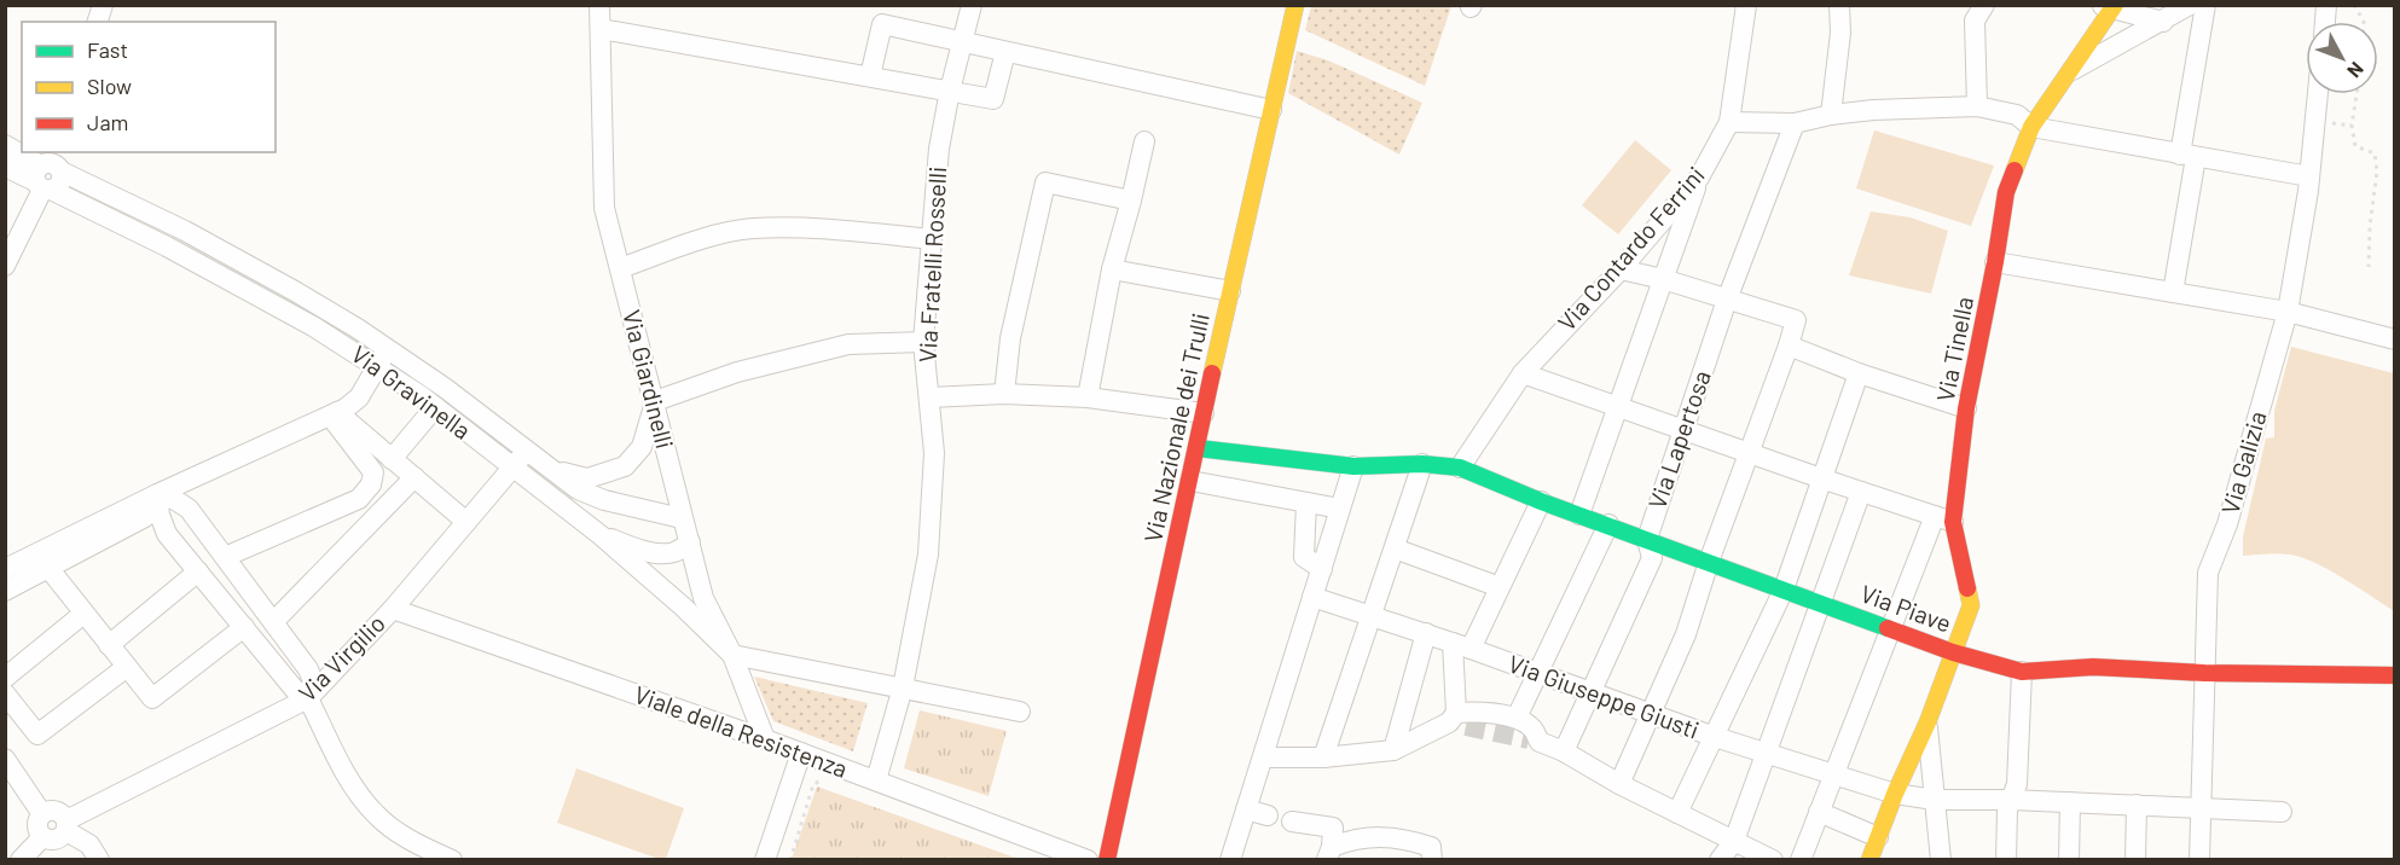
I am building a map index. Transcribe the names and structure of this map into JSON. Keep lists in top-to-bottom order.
{
  "streets": {
    "street": [
      "Via Contardo Ferrini",
      "Via Fratelli Rosselli",
      "Via Tinella",
      "Via Giardinelli",
      "Via Gravinella",
      "Via Nazionale dei Trulli",
      "Via Lapertosa",
      "Via Galizia",
      "Via Piave",
      "Via Virgilio",
      "Via Giuseppe Giusti",
      "Viale della Resistenza"
    ]
  },
  "crossings": [
    ["Via Contardo Ferrini", "Via Piave"],
    ["Via Fratelli Rosselli", "Viale della Resistenza"],
    ["Via Tinella", "Via Piave"],
    ["Via Tinella", "Via Giuseppe Giusti"],
    ["Via Giardinelli", "Via Gravinella"],
    ["Via Giardinelli", "Viale della Resistenza"],
    ["Via Gravinella", "Via Virgilio"],
    ["Via Nazionale dei Trulli", "Via Piave"],
    ["Via Lapertosa", "Via Piave"],
    ["Via Lapertosa", "Via Giuseppe Giusti"],
    ["Via Galizia", "Via Piave"],
    ["Via Virgilio", "Viale della Resistenza"]
  ],
  "legend": ["Fast", "Slow", "Jam"],
  "north": "bottom right"
}
